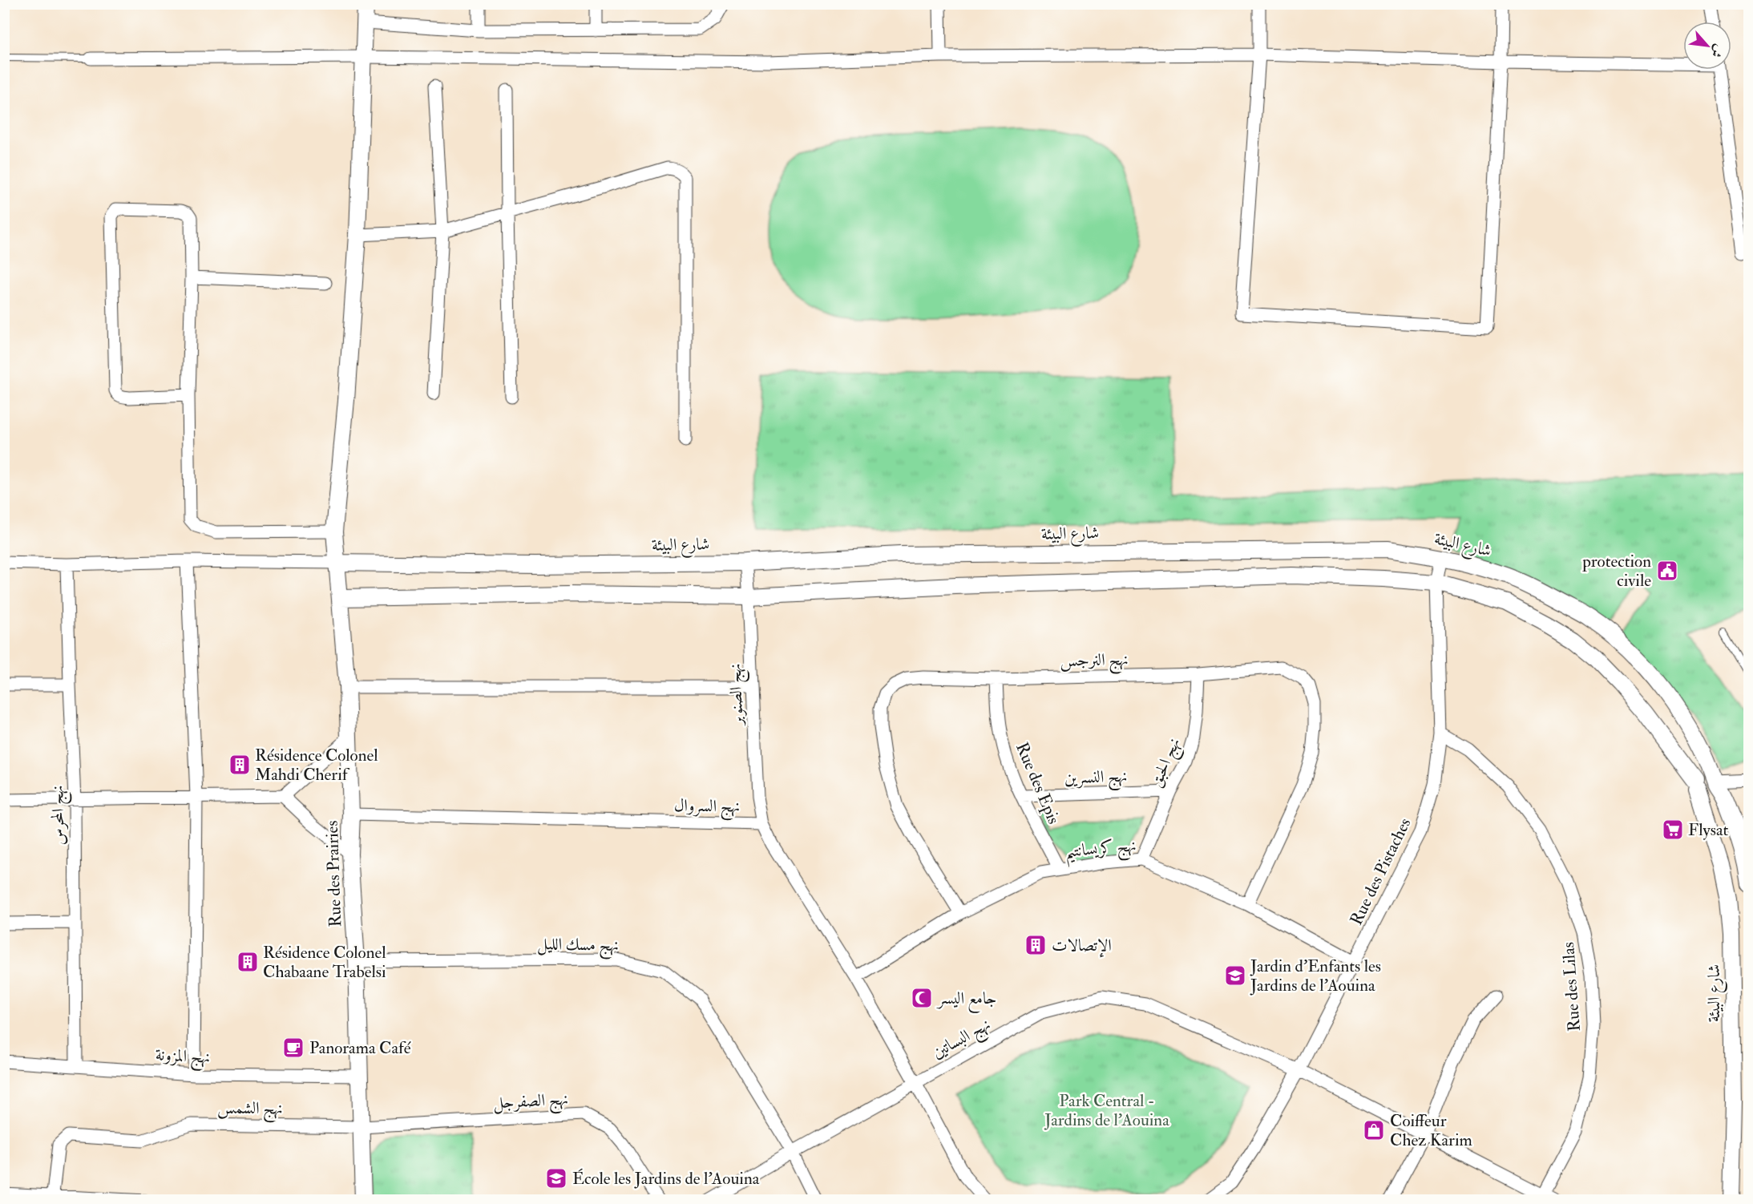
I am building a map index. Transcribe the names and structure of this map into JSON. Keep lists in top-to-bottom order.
{
  "streets": {
    "street": [
      "شارع البيئة",
      "نهج النرجس",
      "نهج الصنوبر",
      "نهج الحبق",
      "نهج النسرين",
      "Rue des Epis",
      "نهج السروال",
      "نهج المحرس",
      "نهج كريسانتيم",
      "Rue des Pistaches",
      "Rue des Prairies",
      "نهج مسك الليل",
      "Rue des Lilas",
      "نهج البساتين",
      "نهج المزونة",
      "نهج الصفرجل",
      "نهج الشمس"
    ]
  },
  "crossings": [
    ["شارع البيئة", "نهج الصنوبر"],
    ["شارع البيئة", "Rue des Pistaches"],
    ["شارع البيئة", "Rue des Prairies"],
    ["نهج النرجس", "نهج الحبق"],
    ["نهج النرجس", "Rue des Epis"],
    ["نهج النرجس", "نهج كريسانتيم"],
    ["نهج الصنوبر", "نهج السروال"],
    ["نهج الحبق", "نهج النسرين"],
    ["نهج الحبق", "نهج كريسانتيم"],
    ["نهج النسرين", "Rue des Epis"],
    ["Rue des Epis", "نهج كريسانتيم"],
    ["نهج السروال", "نهج كريسانتيم"],
    ["نهج السروال", "Rue des Prairies"],
    ["نهج السروال", "نهج البساتين"],
    ["نهج المحرس", "نهج المزونة"],
    ["نهج كريسانتيم", "Rue des Pistaches"],
    ["Rue des Pistaches", "Rue des Lilas"],
    ["Rue des Pistaches", "نهج البساتين"],
    ["Rue des Prairies", "نهج مسك الليل"],
    ["Rue des Prairies", "نهج المزونة"],
    ["Rue des Prairies", "نهج الصفرجل"],
    ["Rue des Prairies", "نهج الشمس"],
    ["نهج مسك الليل", "نهج البساتين"],
    ["Rue des Lilas", "نهج البساتين"],
    ["نهج الصفرجل", "نهج الشمس"]
  ],
  "parks": ["Park Central - Jardins de l'Aouina"],
  "places": {
    "public building": ["protection civile"],
    "building": ["Résidence Colonel Mahdi Cherif", "الإتصالات", "Résidence Colonel Chabaane Trabelsi"],
    "supermarket": ["Flysat"],
    "school or university": ["Jardin d'Enfants les Jardins de l'Aouina", "École les Jardins de l'Aouina"],
    "mosque": ["جامع اليسر"],
    "cafe": ["Panorama Café"],
    "shop": ["Coiffeur Chez Karim"]
  },
  "north": "bottom right"
}
